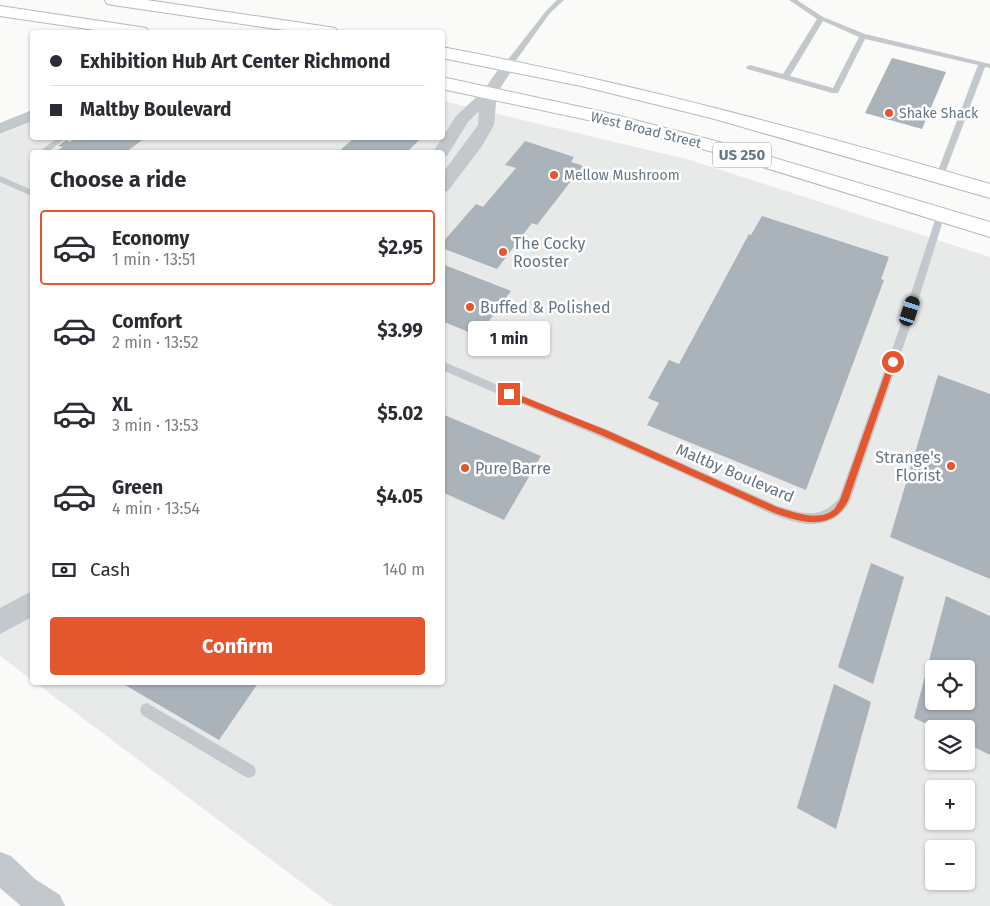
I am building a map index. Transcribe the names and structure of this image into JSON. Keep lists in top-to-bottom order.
{
  "streets": {
    "main road": ["West Broad Street", "US 250"],
    "lane": ["Maltby Boulevard"]
  },
  "crossings": [
    ["West Broad Street", "Maltby Boulevard"]
  ],
  "places": [
    "Shake Shack",
    "Mellow Mushroom",
    "The Cocky Rooster",
    "Buffed & Polished",
    "Strange's Florist",
    "Pure Barre"
  ],
  "page": {
    "banner": ["Exhibition Hub Art Center Richmond", "Maltby Boulevard"],
    "heading": "Choose a ride",
    "list": [
      {
        "name": "Economy",
        "note": "1 min · 13:51",
        "value": "$2.95"
      },
      {
        "name": "Comfort",
        "note": "2 min · 13:52",
        "value": "$3.99"
      },
      {
        "name": "XL",
        "note": "3 min · 13:53",
        "value": "$5.02"
      },
      {
        "name": "Green",
        "note": "4 min · 13:54",
        "value": "$4.05"
      }
    ],
    "bubble": "1 min",
    "pay": ["Cash", "140 m"],
    "buttons": "Confirm",
    "map_buttons": ["+", "−"]
  }
}
